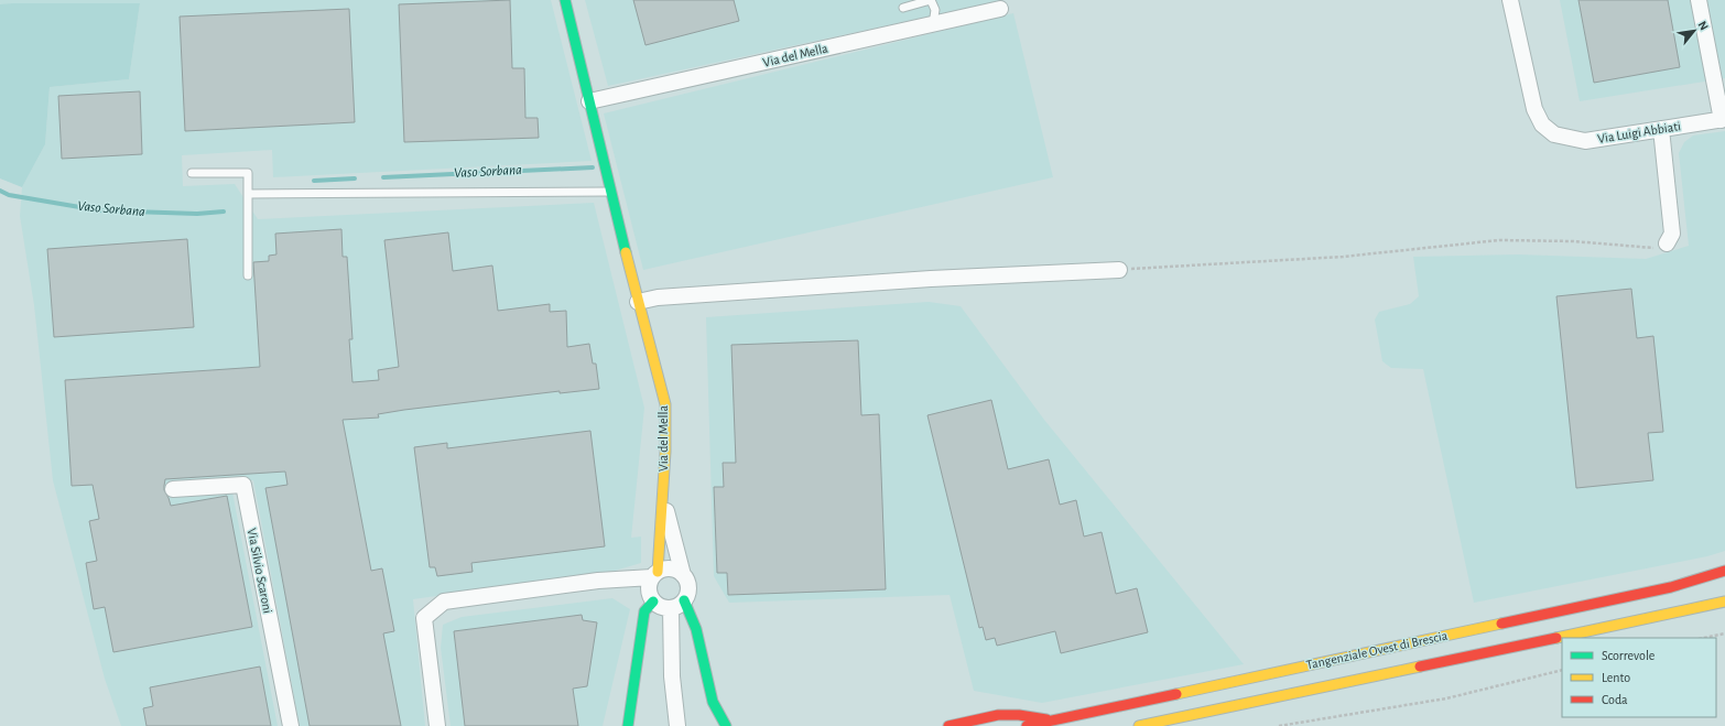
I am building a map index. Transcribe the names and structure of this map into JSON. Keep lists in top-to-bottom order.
{
  "streets": {
    "main road": ["Via del Mella", "Tangenziale Ovest di Brescia"],
    "street": ["Via Luigi Abbiati", "Via Silvio Scaroni"]
  },
  "water": ["Vaso Sorbana"],
  "legend": ["Scorrevole", "Lento", "Coda"],
  "north": "top right"
}
